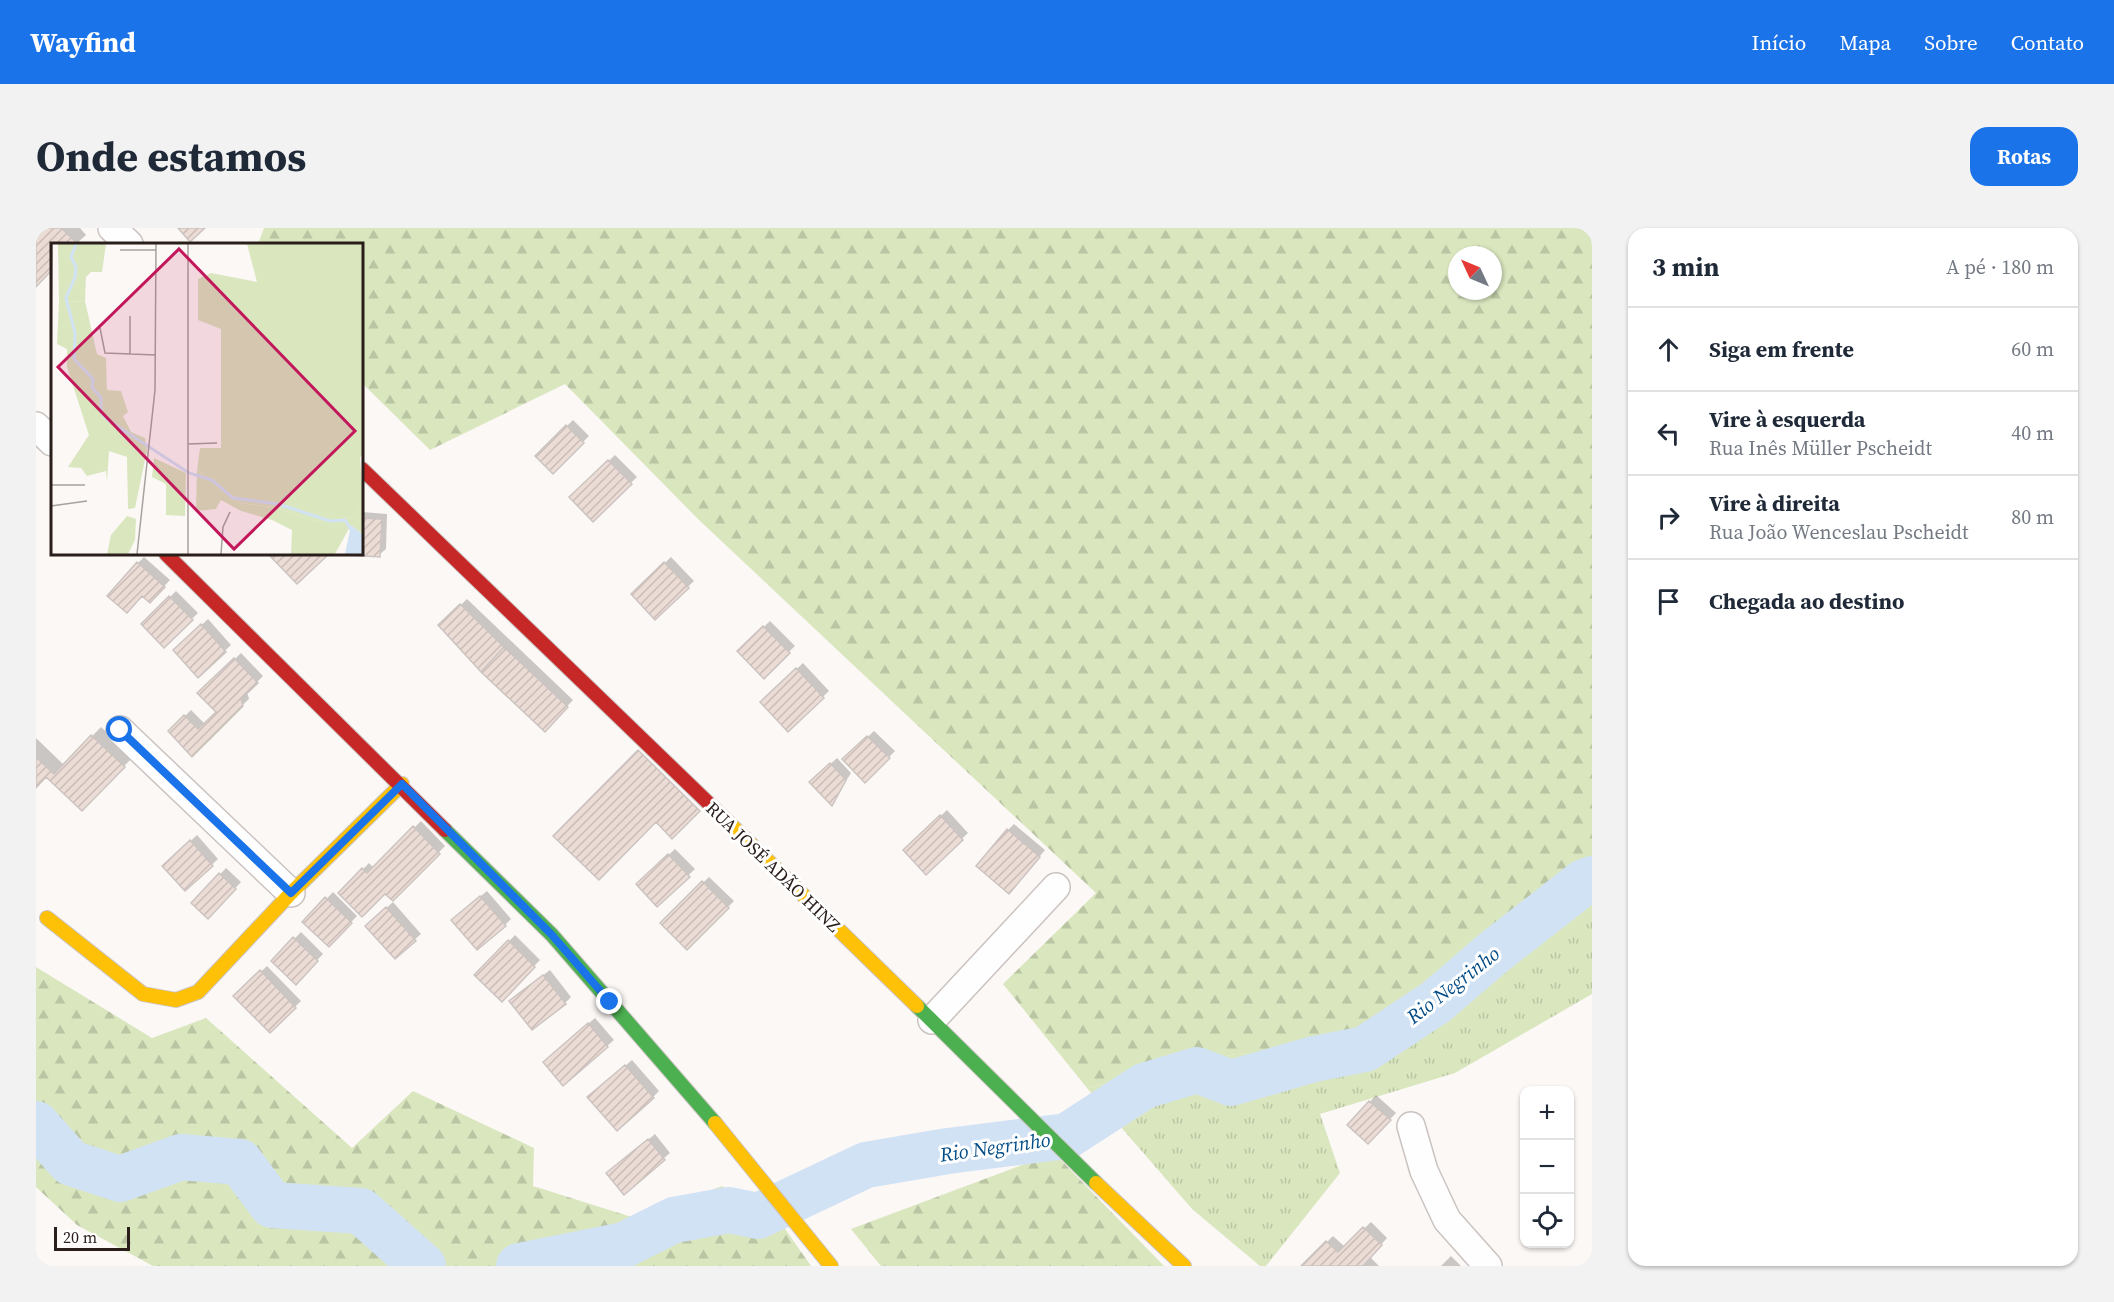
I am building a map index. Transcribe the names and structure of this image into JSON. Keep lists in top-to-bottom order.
{
  "streets": {
    "street": ["RUA JOSÉ ADÃO HINZ"]
  },
  "water": ["Rio Negrinho"],
  "scale_bar": "20 m",
  "north": "top left",
  "page": {
    "header": "Wayfind",
    "nav": [
      "Início",
      "Mapa",
      "Sobre",
      "Contato"
    ],
    "title": "Onde estamos",
    "buttons": "Rotas",
    "heading": ["3 min", "A pé · 180 m"],
    "list": [
      ["Siga em frente", "60 m"],
      ["Vire à esquerda", "Rua Inês Müller Pscheidt", "40 m"],
      ["Vire à direita", "Rua João Wenceslau Pscheidt", "80 m"],
      "Chegada ao destino"
    ],
    "map_buttons": ["+", "−"],
    "scale": "20 m"
  }
}
